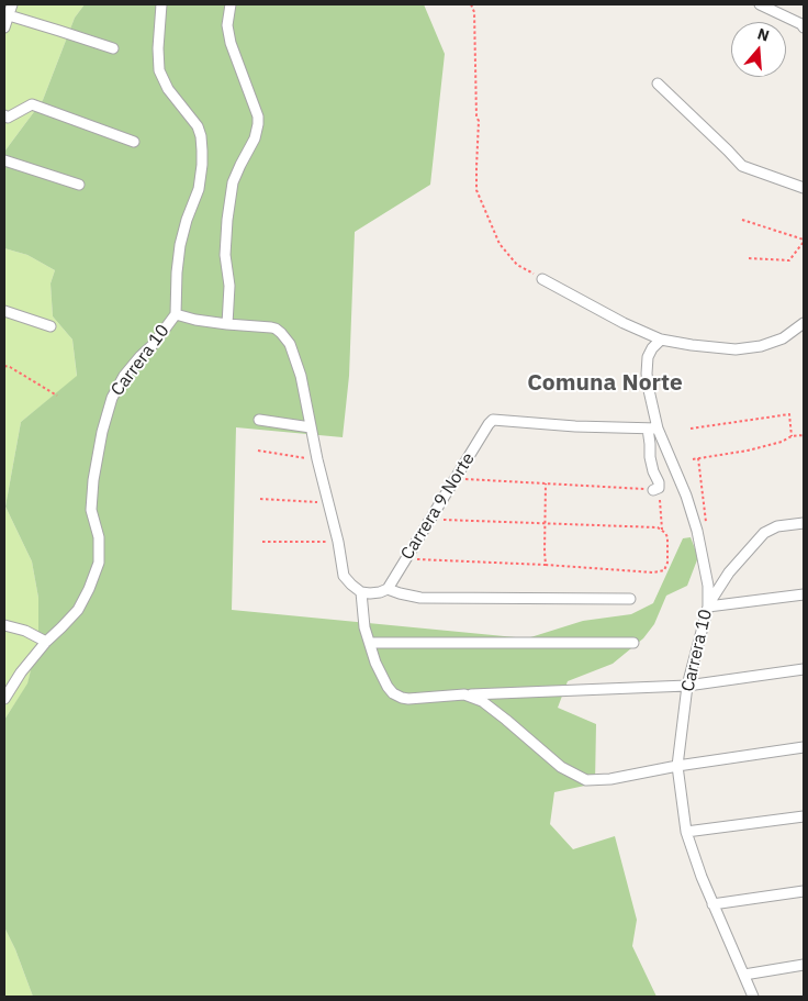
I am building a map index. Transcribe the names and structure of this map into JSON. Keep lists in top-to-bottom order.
{
  "streets": {
    "street": ["Carrera 10", "Carrera 9 Norte"]
  },
  "crossings": [
    ["Carrera 10", "Carrera 9 Norte"]
  ],
  "districts": ["Comuna Norte"],
  "north": "top"
}
